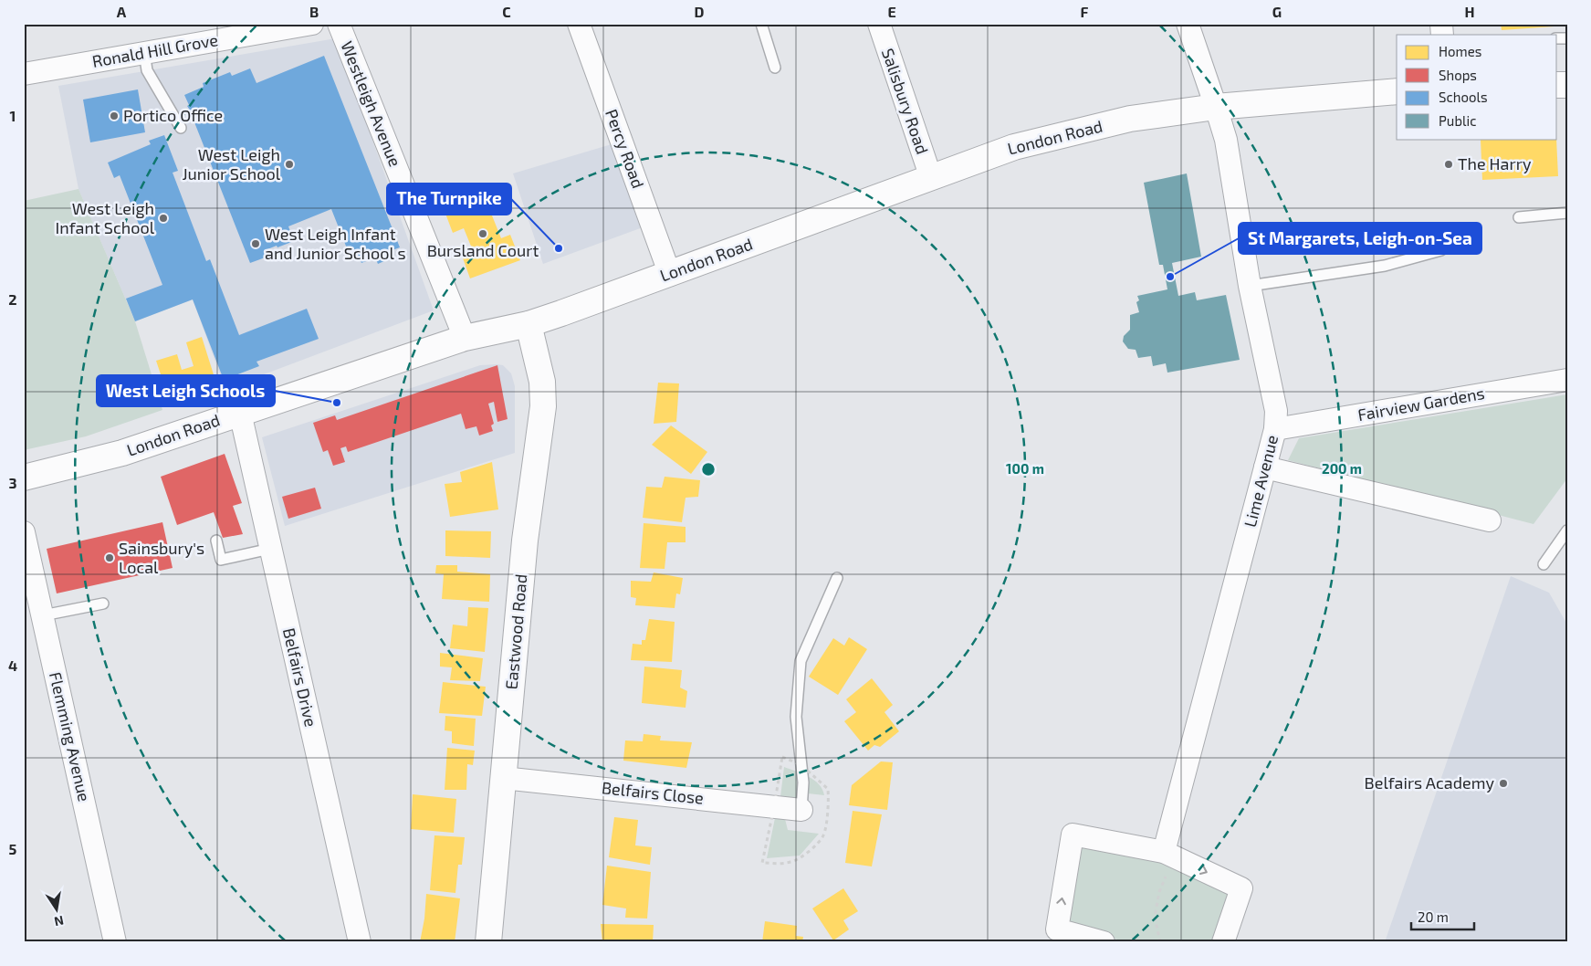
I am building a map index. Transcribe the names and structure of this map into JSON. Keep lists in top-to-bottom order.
{
  "streets": {
    "main road": ["London Road", "Eastwood Road"],
    "street": [
      "Ronald Hill Grove",
      "Salisbury Road",
      "Westleigh Avenue",
      "Percy Road",
      "Fairview Gardens",
      "Lime Avenue",
      "Belfairs Drive",
      "Flemming Avenue",
      "Belfairs Close"
    ]
  },
  "crossings": [
    ["Salisbury Road", "London Road"],
    ["Westleigh Avenue", "London Road"],
    ["London Road", "Percy Road"],
    ["London Road", "Lime Avenue"],
    ["London Road", "Eastwood Road"],
    ["London Road", "Belfairs Drive"],
    ["Fairview Gardens", "Lime Avenue"],
    ["Eastwood Road", "Belfairs Close"]
  ],
  "places": [
    "Portico Office",
    "West Leigh Junior School",
    "The Harry",
    "West Leigh Infant School",
    "Bursland Court",
    "West Leigh Infant and Junior School s",
    "The Turnpike",
    "St Margarets, Leigh-on-Sea",
    "West Leigh Schools",
    "Sainsbury's Local",
    "Belfairs Academy"
  ],
  "legend": [
    "Homes",
    "Shops",
    "Schools",
    "Public"
  ],
  "scale_bar": "20 m",
  "north": "bottom",
  "grid": {
    "columns": [
      "A",
      "B",
      "C",
      "D",
      "E",
      "F",
      "G",
      "H"
    ],
    "rows": [
      "1",
      "2",
      "3",
      "4",
      "5"
    ]
  },
  "rings": ["100 m", "200 m"]
}
